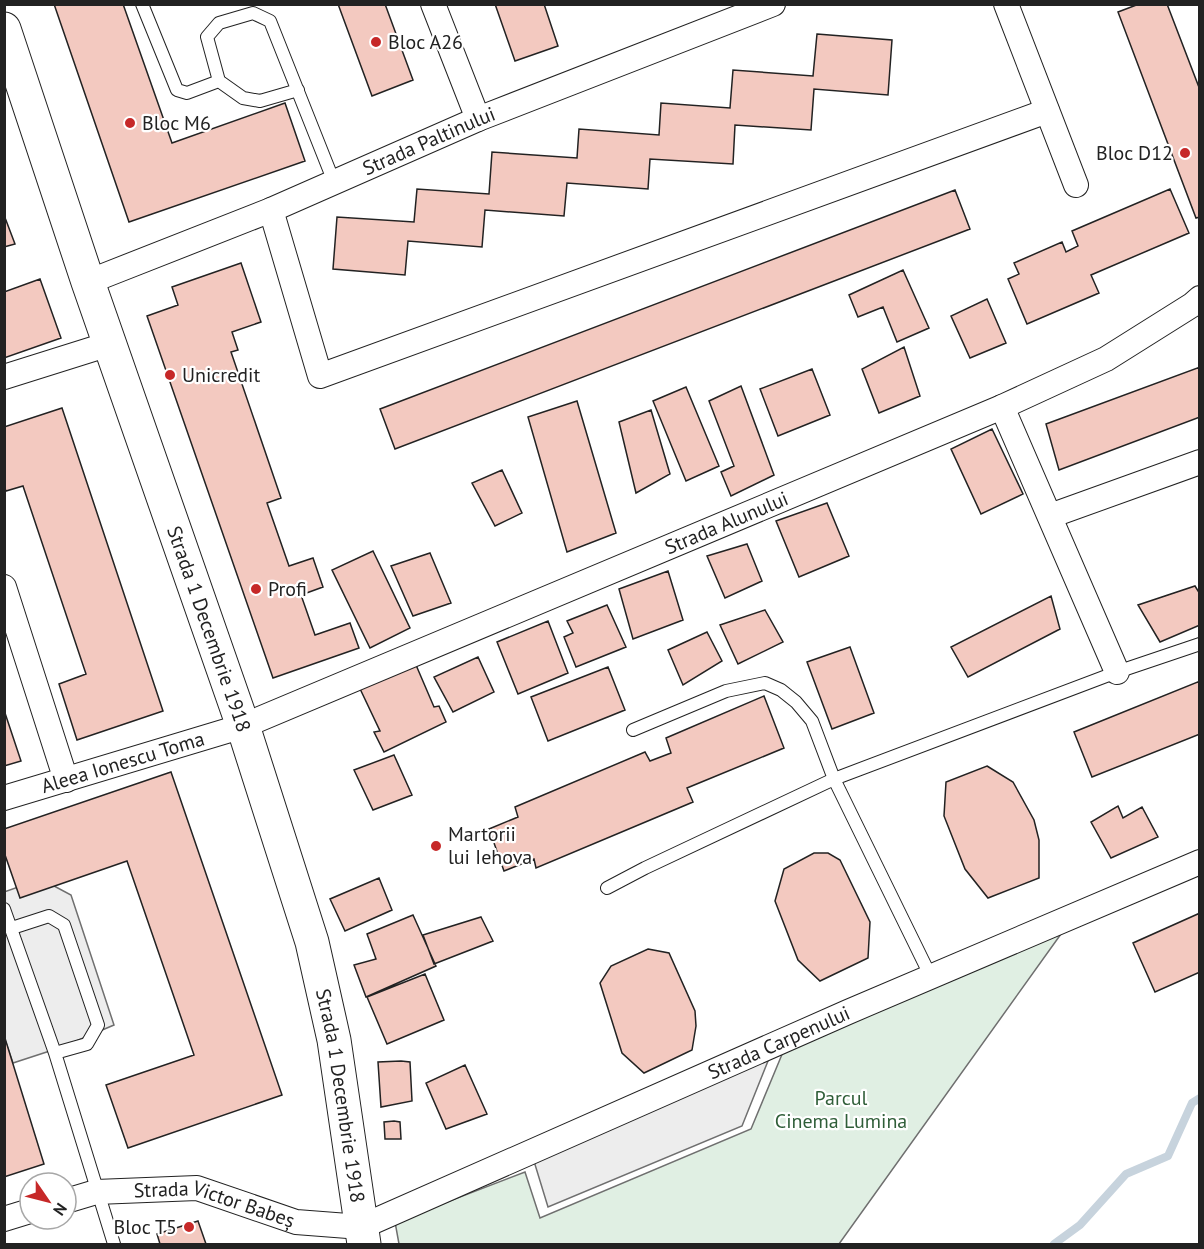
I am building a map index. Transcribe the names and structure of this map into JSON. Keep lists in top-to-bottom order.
{
  "streets": {
    "main road": ["Strada 1 Decembrie 1918"],
    "street": [
      "Strada Paltinului",
      "Strada Alunului",
      "Aleea Ionescu Toma",
      "Strada Carpenului",
      "Strada Victor Babeș"
    ]
  },
  "crossings": [
    ["Strada Paltinului", "Strada 1 Decembrie 1918"],
    ["Strada Alunului", "Strada 1 Decembrie 1918"],
    ["Strada Alunului", "Aleea Ionescu Toma"],
    ["Strada 1 Decembrie 1918", "Aleea Ionescu Toma"],
    ["Strada 1 Decembrie 1918", "Strada Carpenului"],
    ["Strada 1 Decembrie 1918", "Strada Victor Babeș"],
    ["Strada Carpenului", "Strada Victor Babeș"]
  ],
  "parks": ["Parcul Cinema Lumina"],
  "places": [
    "Bloc A26",
    "Bloc M6",
    "Bloc D12",
    "Unicredit",
    "Profi",
    "Martorii lui Iehova",
    "Bloc T5"
  ],
  "north": "bottom right"
}
